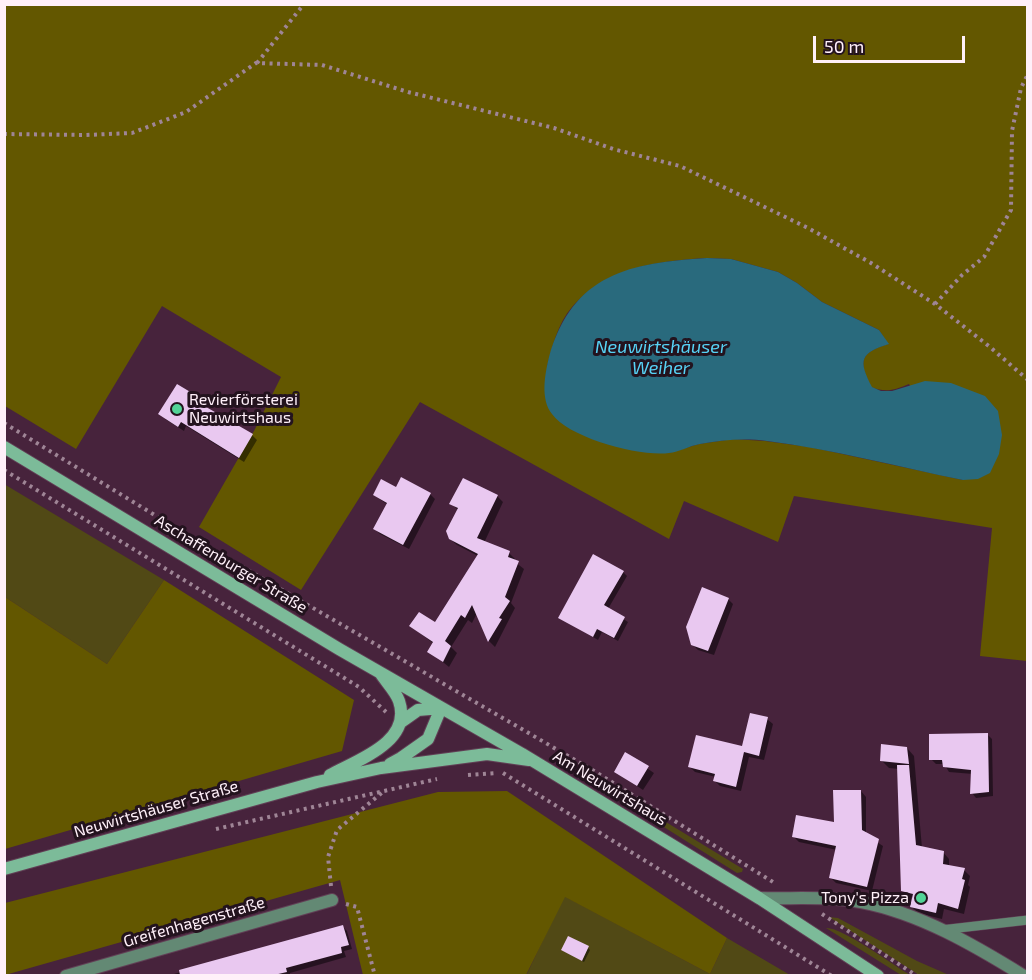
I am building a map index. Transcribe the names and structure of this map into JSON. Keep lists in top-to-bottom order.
{
  "streets": {
    "main road": ["Aschaffenburger Straße", "Am Neuwirtshaus", "Neuwirtshäuser Straße"],
    "street": ["Greifenhagenstraße"]
  },
  "crossings": [
    ["Aschaffenburger Straße", "Am Neuwirtshaus"],
    ["Aschaffenburger Straße", "Neuwirtshäuser Straße"],
    ["Am Neuwirtshaus", "Neuwirtshäuser Straße"]
  ],
  "water": ["Neuwirtshäuser Weiher"],
  "places": ["Revierförsterei Neuwirtshaus", "Tony's Pizza"],
  "scale_bar": "50 m"
}
